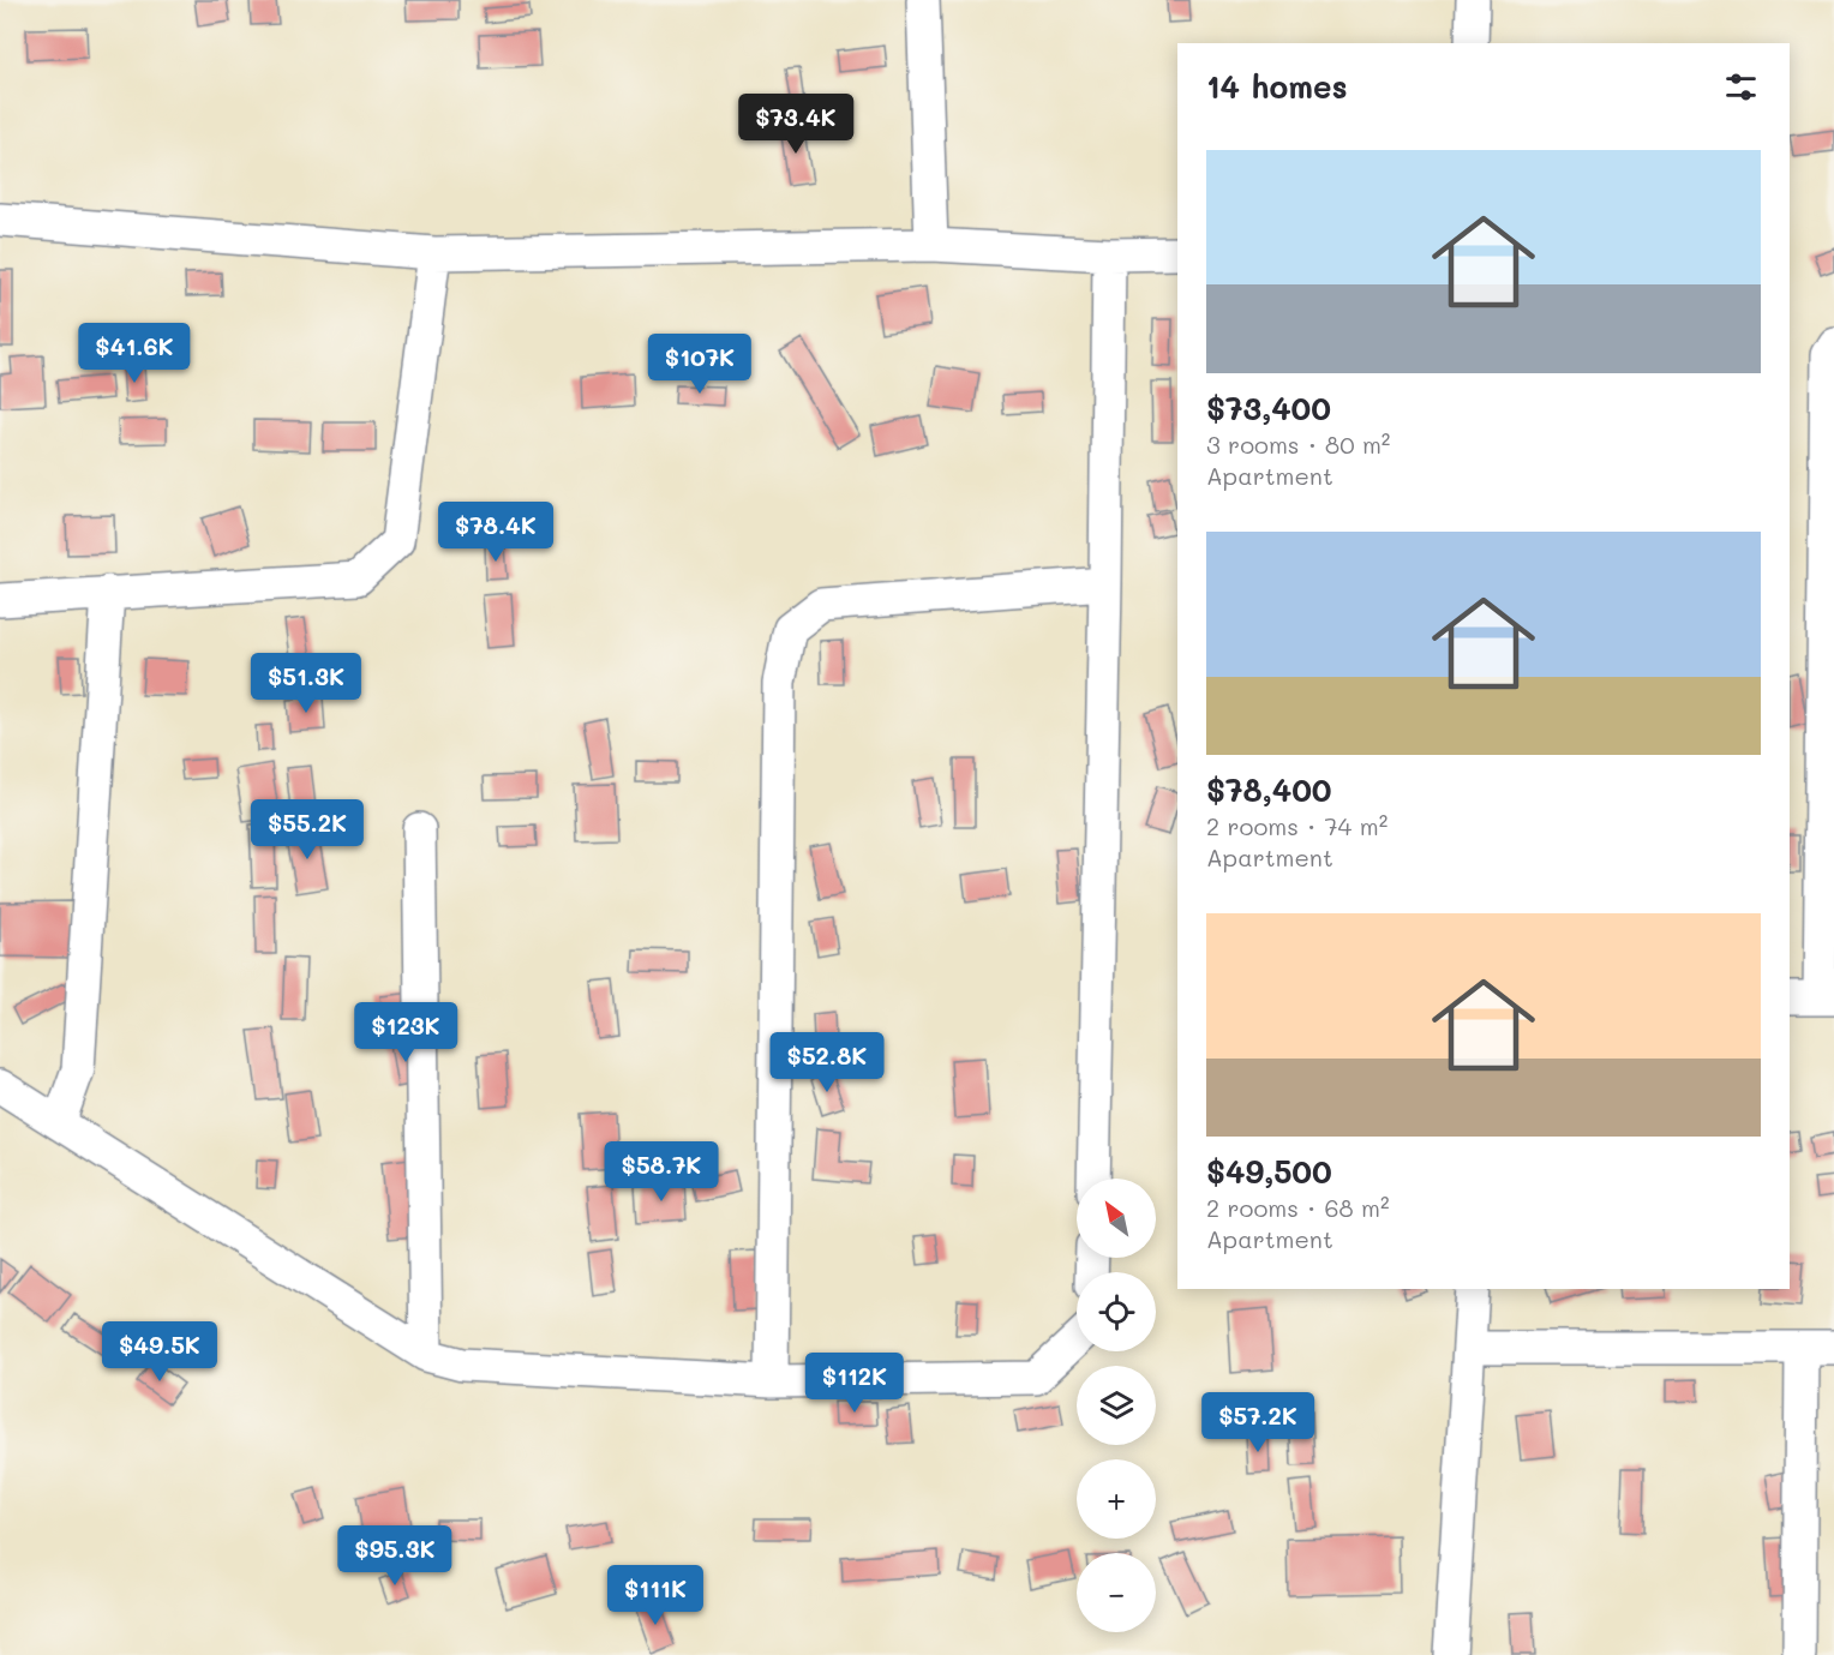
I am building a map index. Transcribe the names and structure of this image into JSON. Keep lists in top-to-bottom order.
{
  "north": "top left",
  "page": {
    "heading": "14 homes",
    "price": [
      "$73.4K",
      "$41.6K",
      "$107K",
      "$78.4K",
      "$51.3K",
      "$55.2K",
      "$123K",
      "$52.8K",
      "$58.7K",
      "$49.5K",
      "$112K",
      "$57.2K",
      "$95.3K",
      "$111K"
    ],
    "list": [
      {
        "name": "$73,400",
        "note": "3 rooms · 80 m² · Apartment"
      },
      {
        "name": "$78,400",
        "note": "2 rooms · 74 m² · Apartment"
      },
      {
        "name": "$49,500",
        "note": "2 rooms · 68 m² · Apartment"
      }
    ],
    "map_buttons": ["+", "−"]
  }
}
